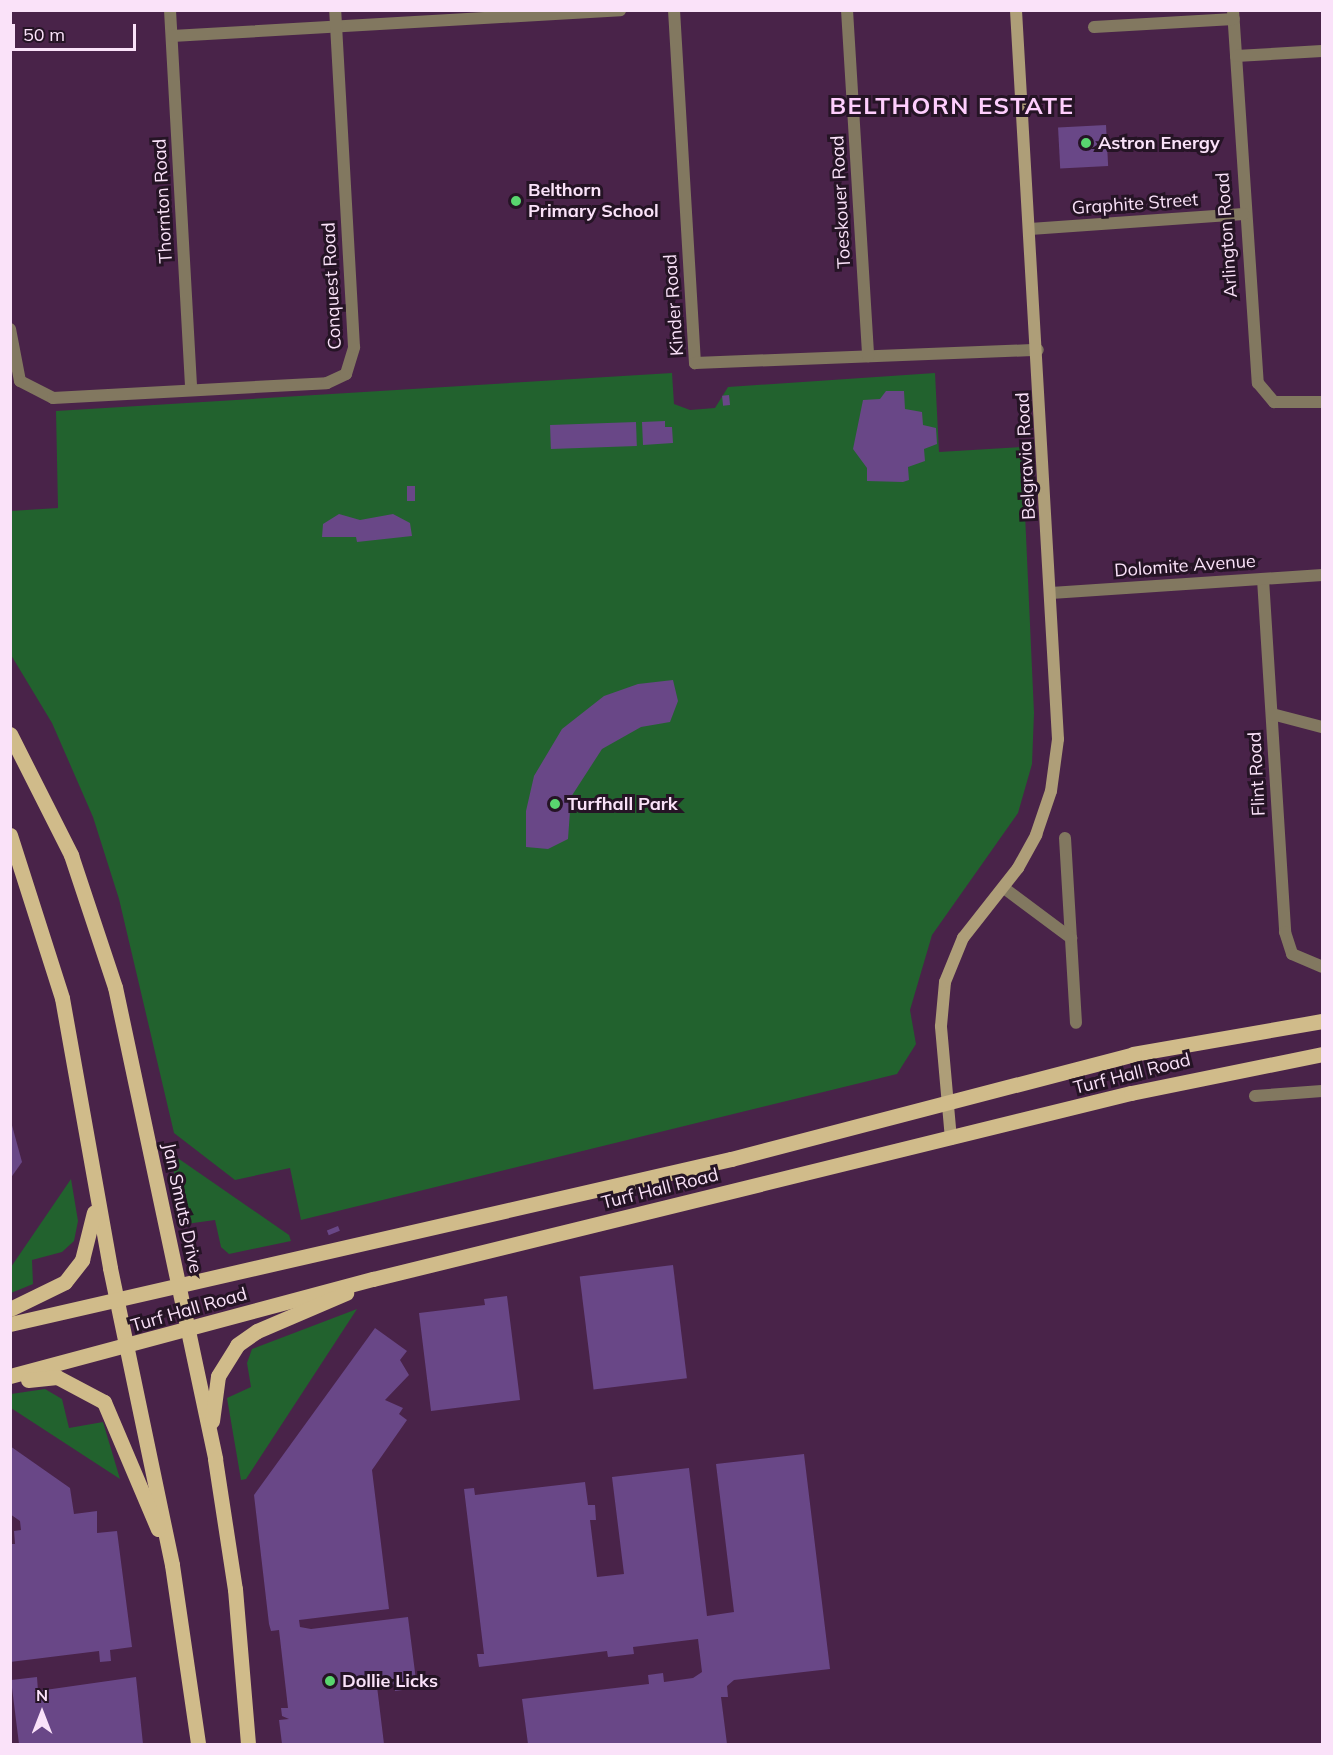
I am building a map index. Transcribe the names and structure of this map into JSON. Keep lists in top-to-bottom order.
{
  "streets": {
    "main road": ["Turf Hall Road", "Jan Smuts Drive"],
    "street": [
      "Thornton Road",
      "Toeskouer Road",
      "Graphite Street",
      "Arlington Road",
      "Conquest Road",
      "Kinder Road",
      "Belgravia Road",
      "Dolomite Avenue",
      "Flint Road"
    ]
  },
  "crossings": [
    ["Thornton Road", "Conquest Road"],
    ["Toeskouer Road", "Kinder Road"],
    ["Graphite Street", "Arlington Road"],
    ["Graphite Street", "Belgravia Road"],
    ["Kinder Road", "Belgravia Road"],
    ["Belgravia Road", "Dolomite Avenue"],
    ["Belgravia Road", "Turf Hall Road"],
    ["Dolomite Avenue", "Flint Road"],
    ["Turf Hall Road", "Jan Smuts Drive"]
  ],
  "districts": ["BELTHORN ESTATE"],
  "places": [
    "Astron Energy",
    "Belthorn Primary School",
    "Turfhall Park",
    "Dollie Licks"
  ],
  "scale_bar": "50 m",
  "north": "top"
}
